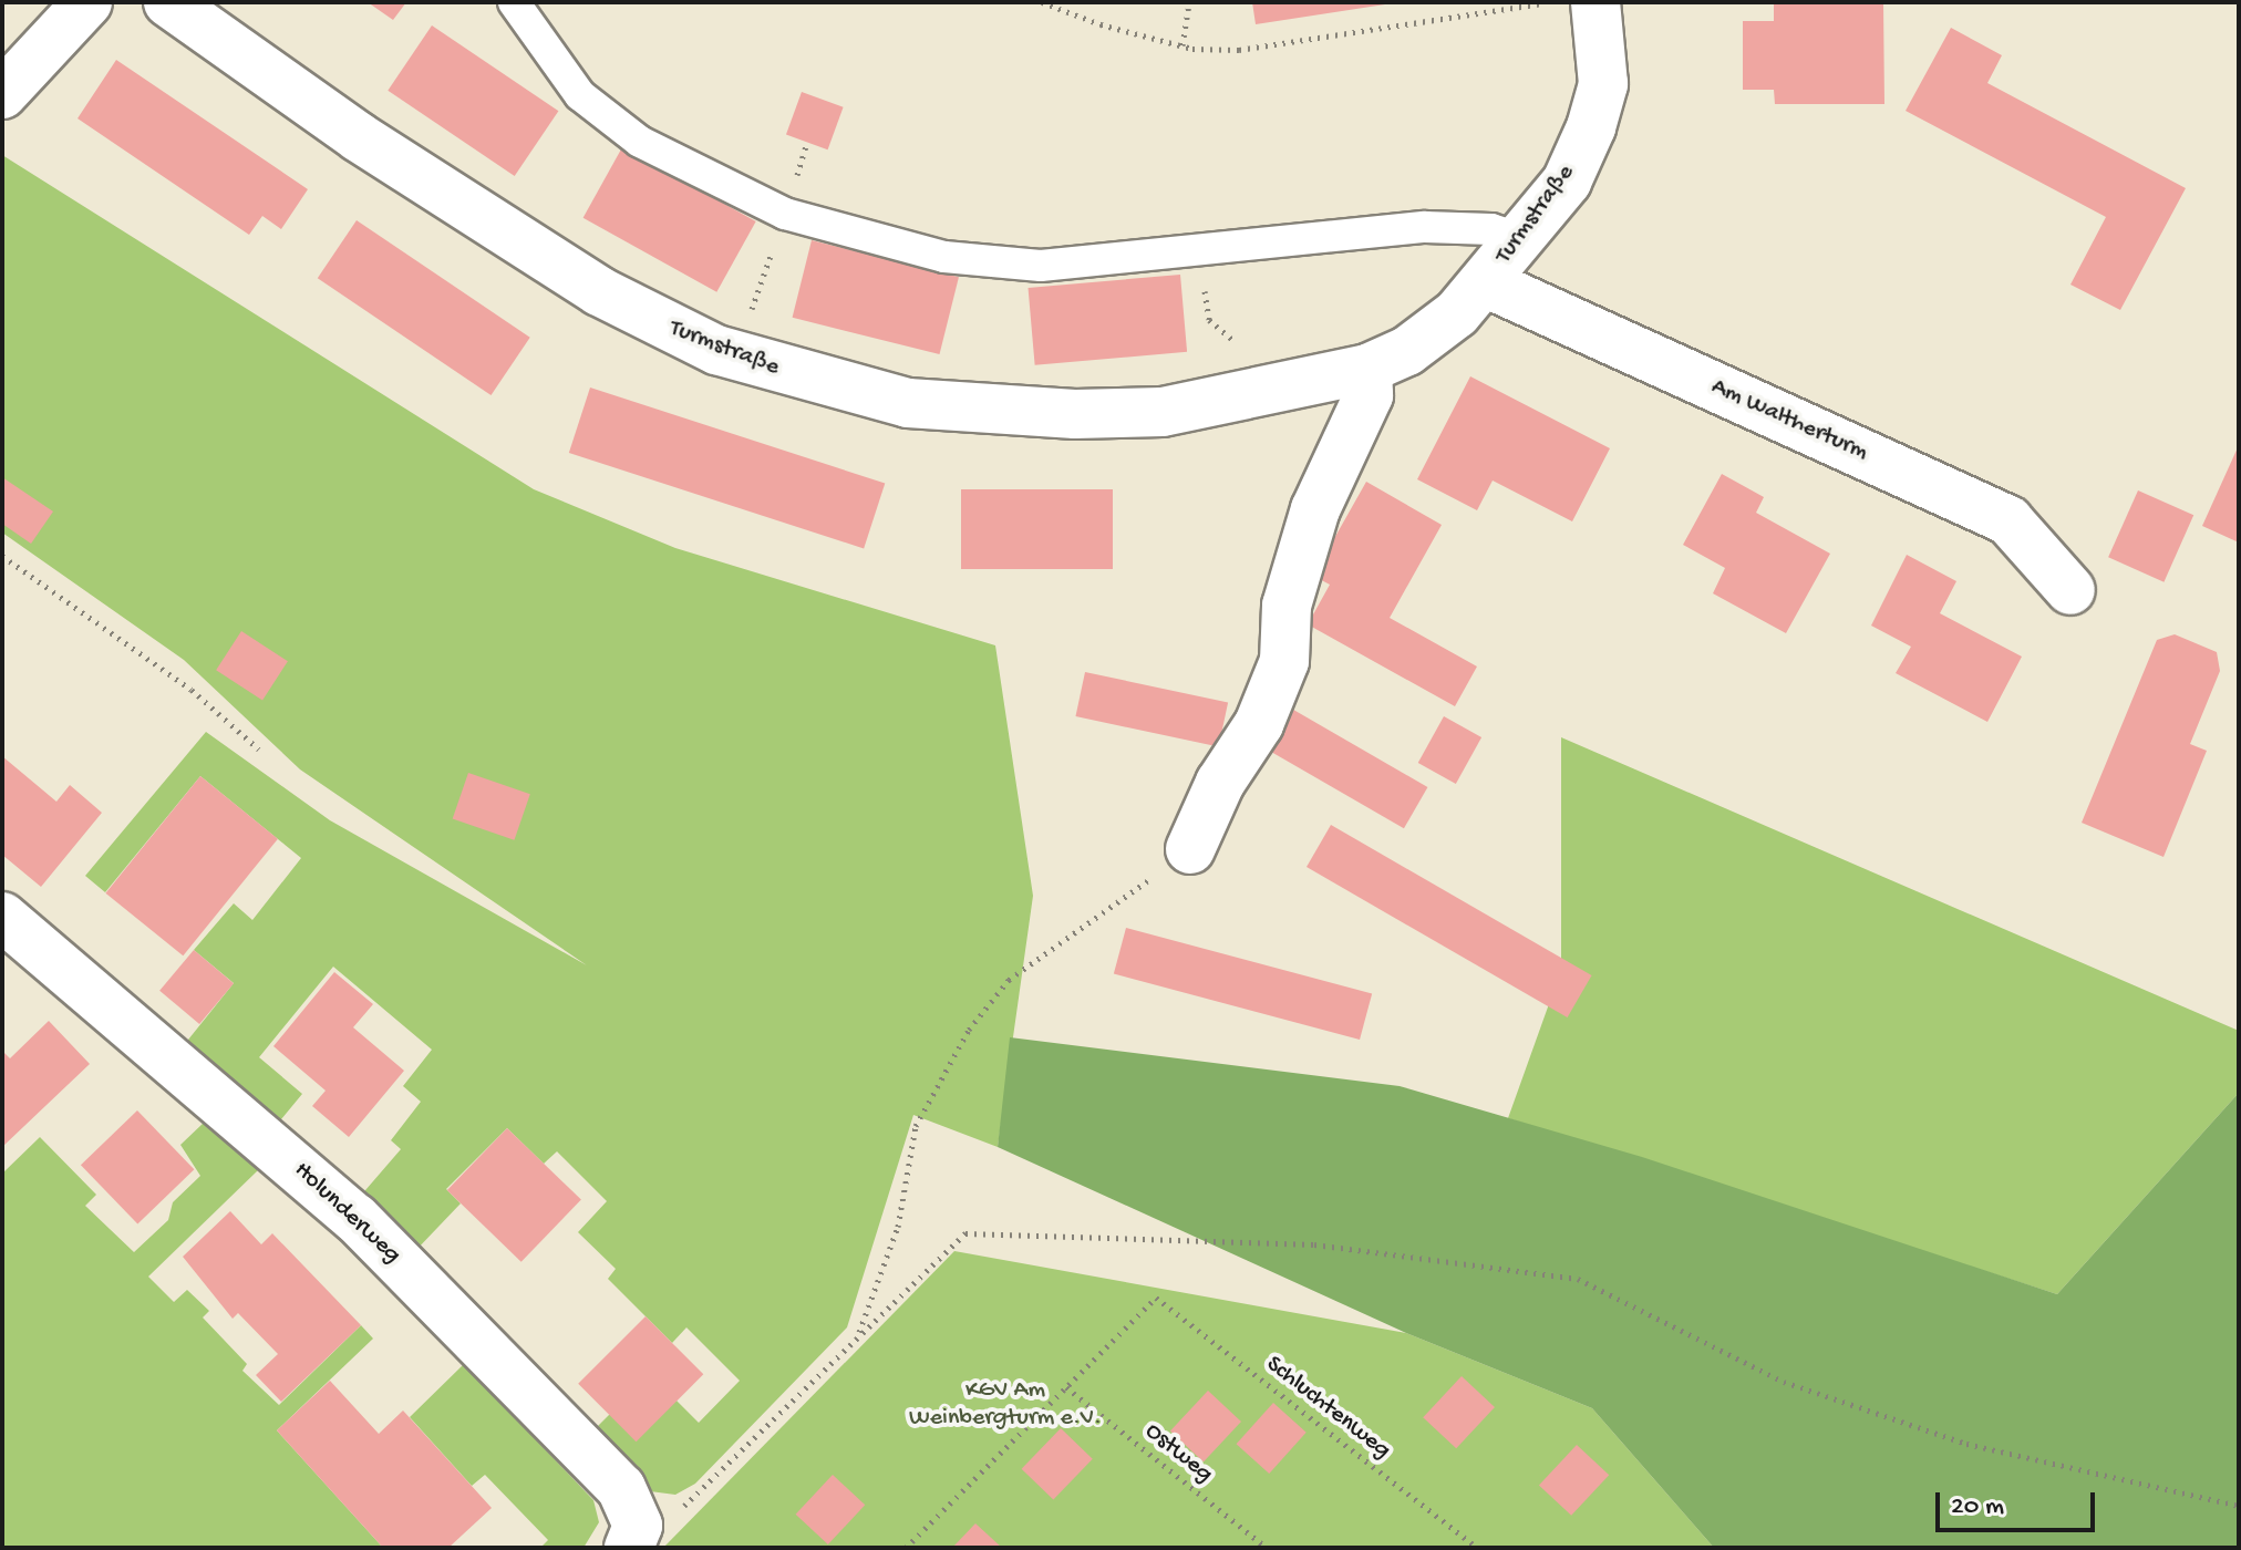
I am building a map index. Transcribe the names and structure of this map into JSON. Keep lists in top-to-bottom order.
{
  "streets": {
    "street": ["Turmstraße", "Am Waltherturm", "Holunderweg"],
    "path": ["Schluchtenweg", "Ostweg"]
  },
  "crossings": [
    ["Turmstraße", "Am Waltherturm"],
    ["Schluchtenweg", "Ostweg"]
  ],
  "parks": ["KGV Am Weinbergturm e.V."],
  "scale_bar": "20 m"
}
